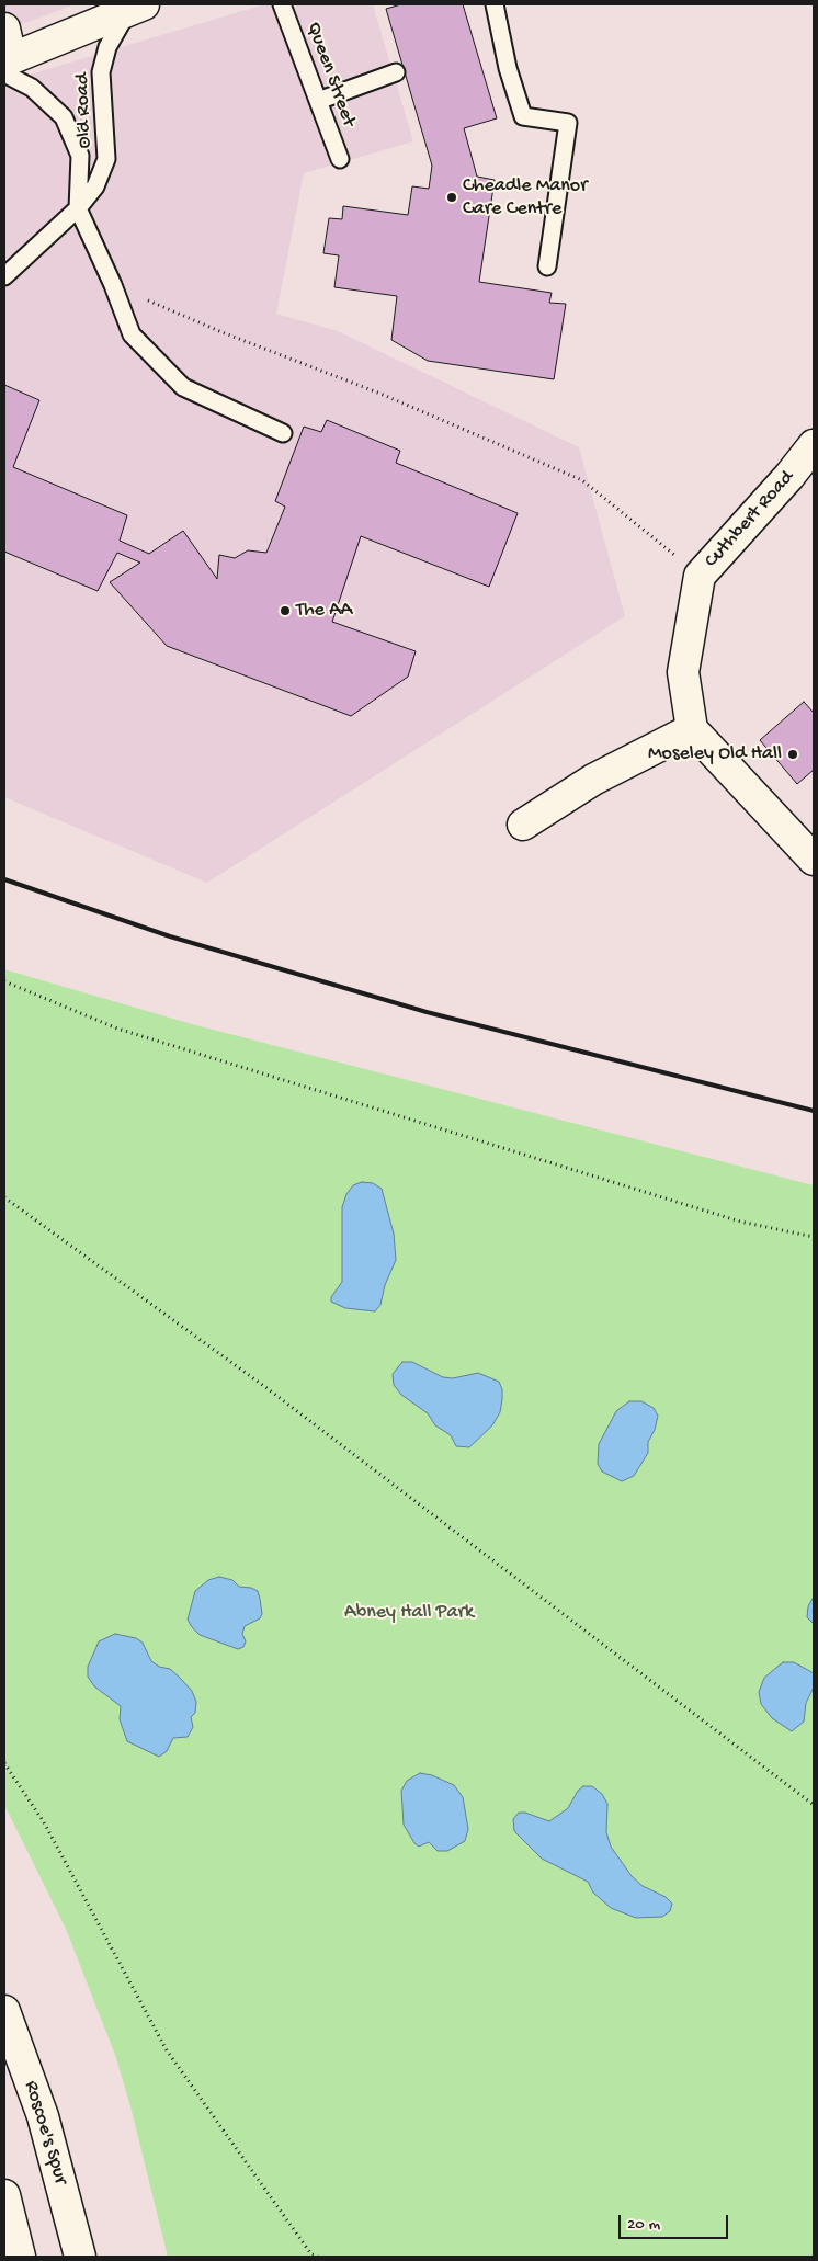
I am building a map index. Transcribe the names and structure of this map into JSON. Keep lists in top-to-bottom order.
{
  "streets": {
    "main road": ["Cuthbert Road", "Roscoe's Spur"],
    "lane": ["Queen Street", "Old Road"]
  },
  "parks": ["Abney Hall Park"],
  "places": ["Cheadle Manor Care Centre", "The AA", "Moseley Old Hall"],
  "scale_bar": "20 m"
}
